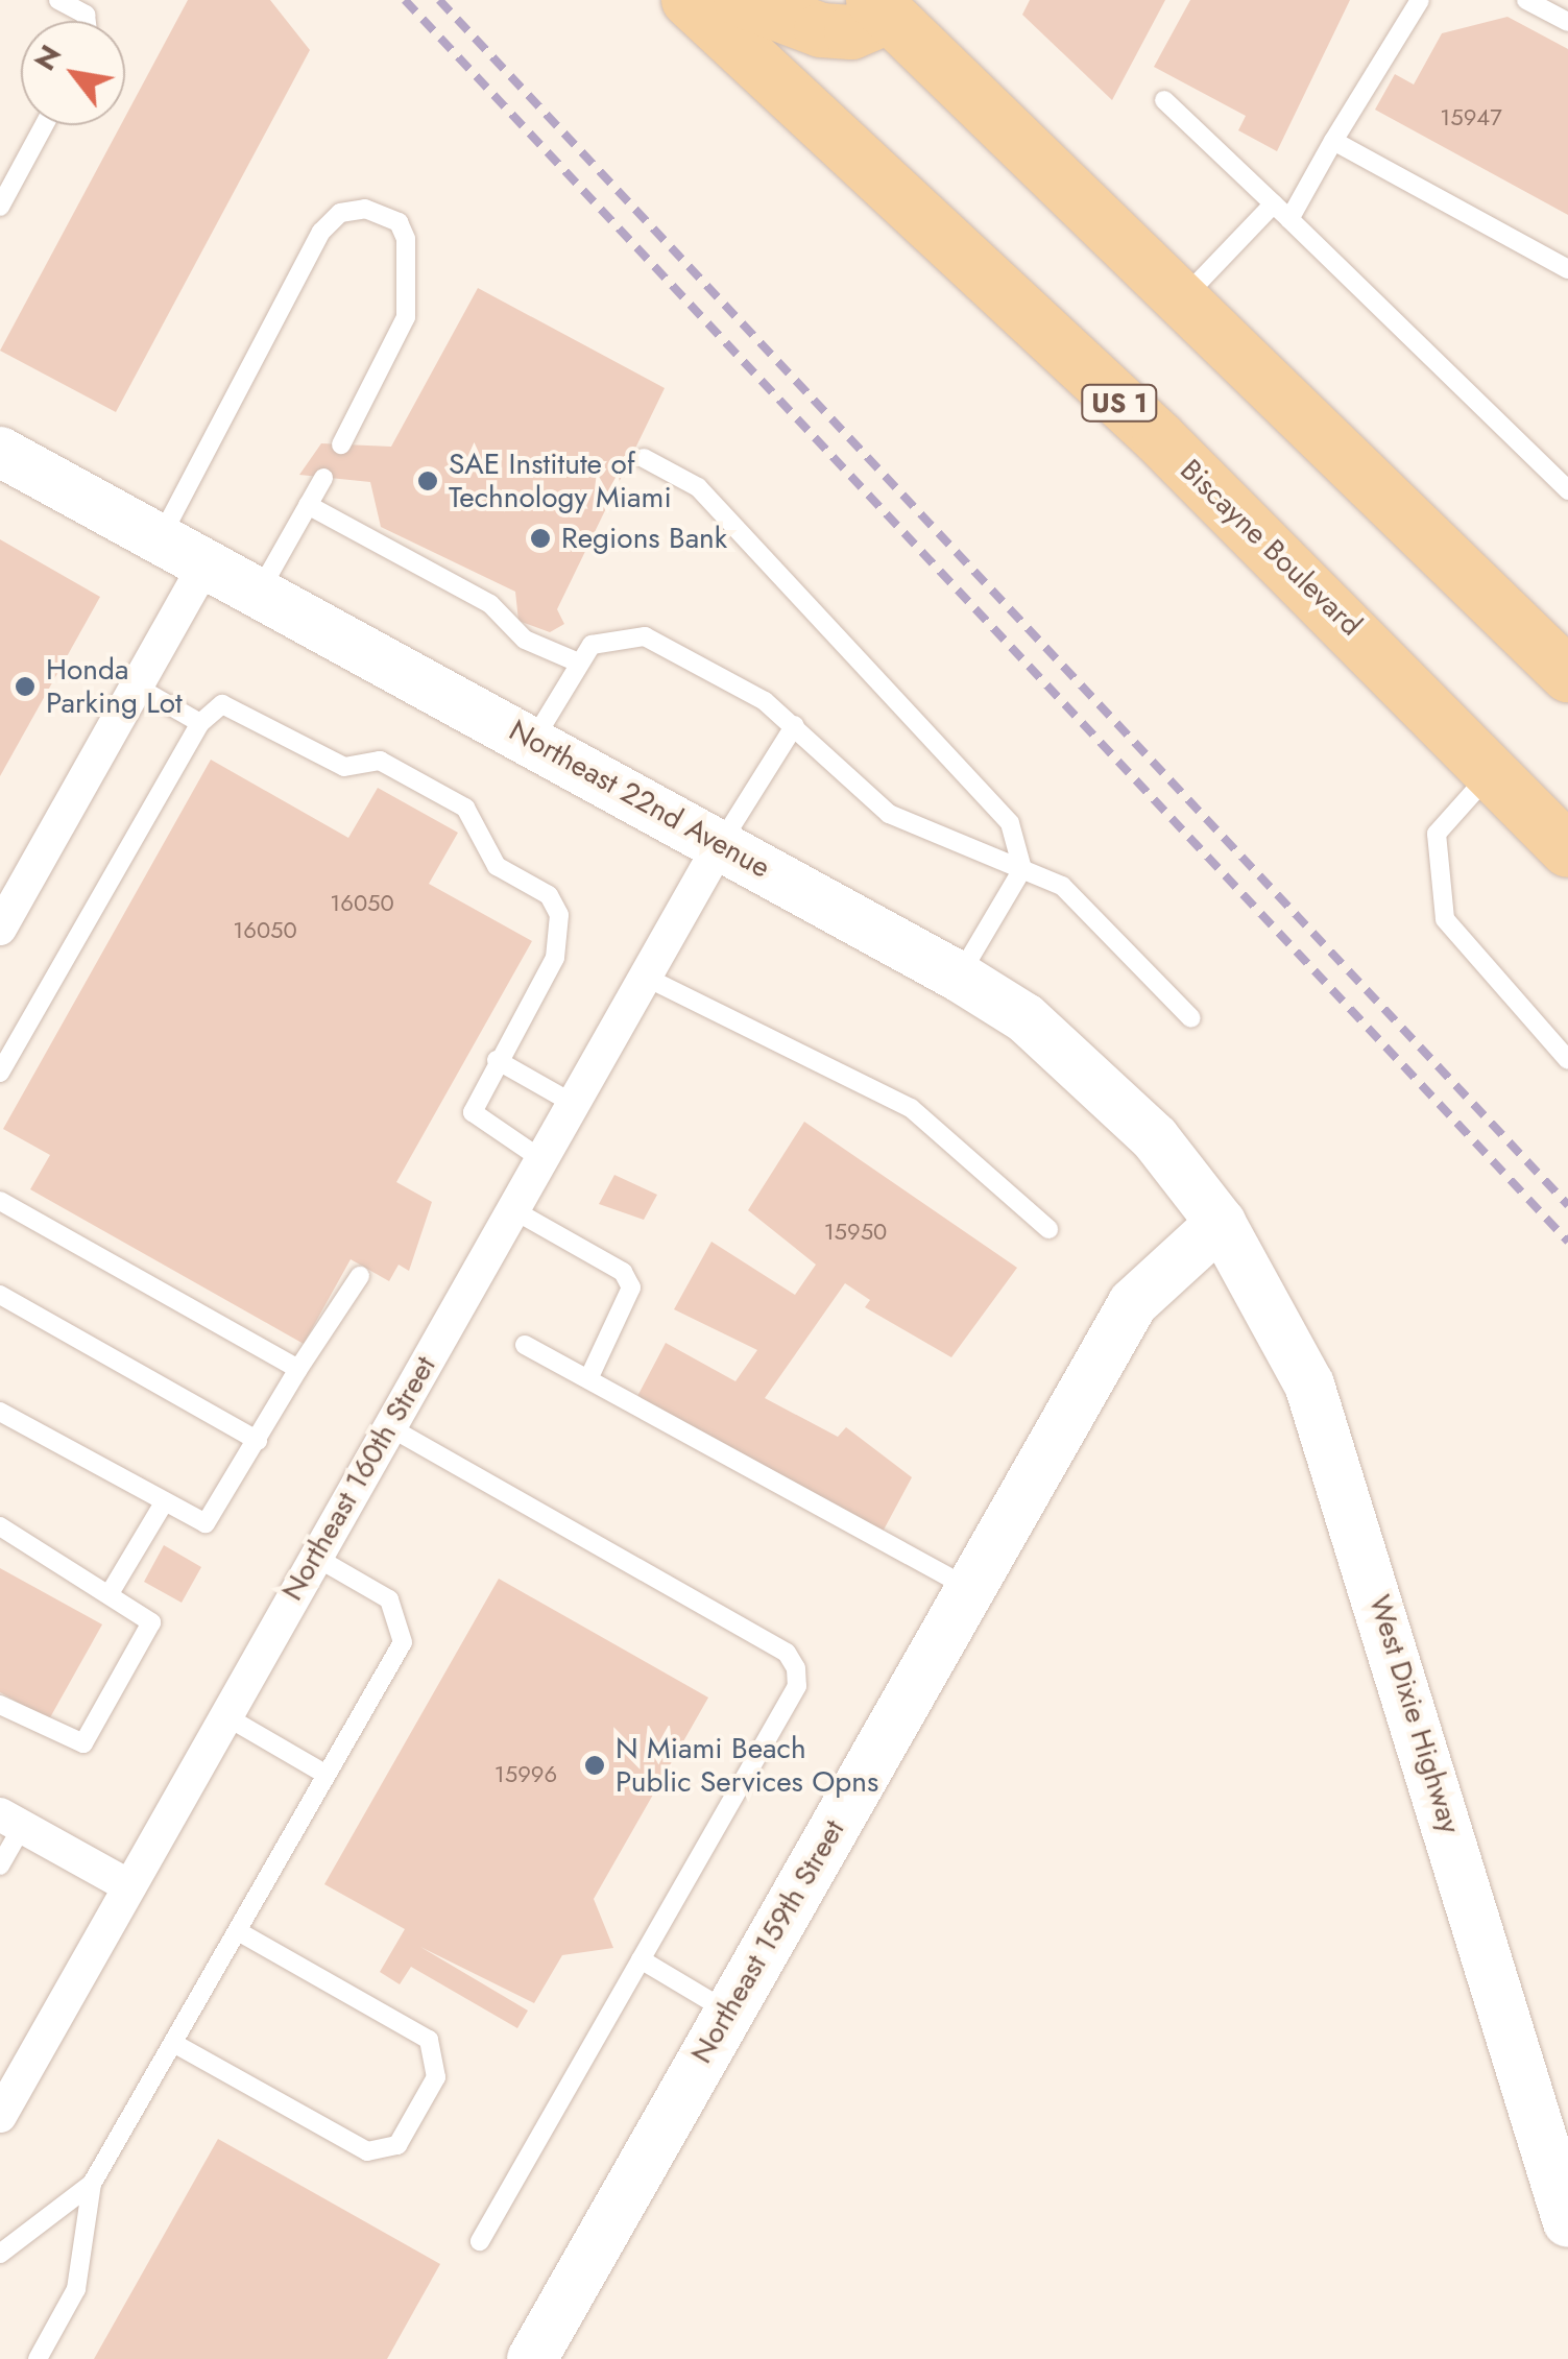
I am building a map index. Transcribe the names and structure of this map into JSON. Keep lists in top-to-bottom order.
{
  "streets": {
    "main road": [
      "US 1",
      "Biscayne Boulevard",
      "Northeast 22nd Avenue",
      "West Dixie Highway",
      "Northeast 159th Street"
    ],
    "street": ["Northeast 160th Street"]
  },
  "crossings": [
    ["Northeast 22nd Avenue", "Northeast 160th Street"],
    ["Northeast 22nd Avenue", "West Dixie Highway"],
    ["Northeast 22nd Avenue", "Northeast 159th Street"],
    ["West Dixie Highway", "Northeast 159th Street"]
  ],
  "places": [
    "SAE Institute of Technology Miami",
    "Regions Bank",
    "Honda Parking Lot",
    "N Miami Beach Public Services Opns"
  ],
  "house_numbers": [
    "15947",
    "16050",
    "16050",
    "15950",
    "15996"
  ],
  "north": "top left"
}
